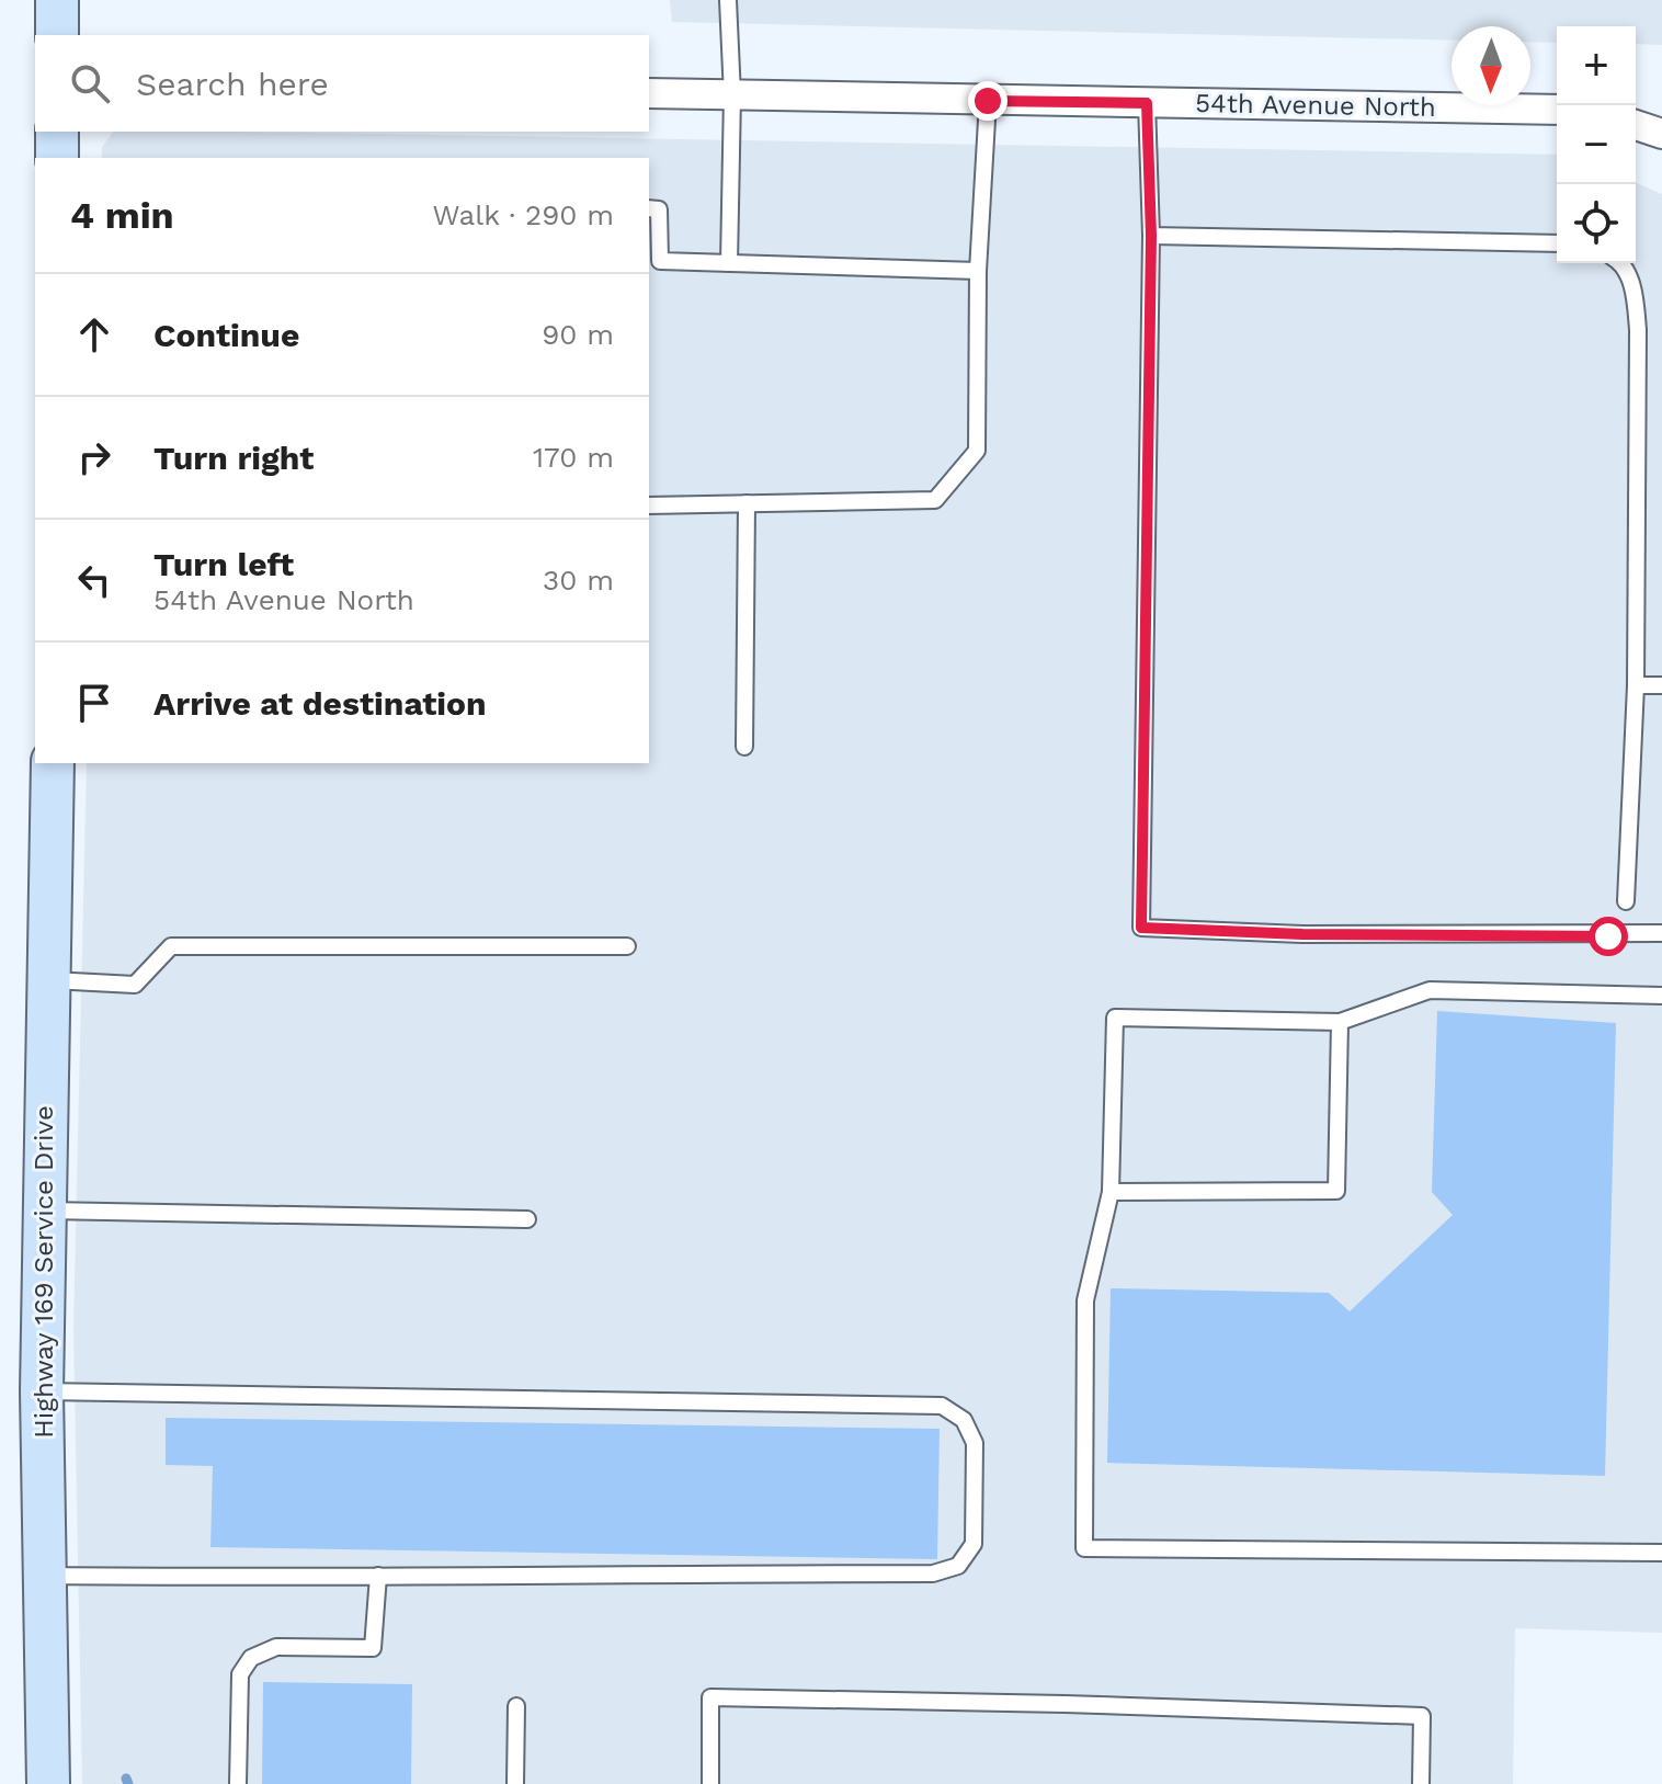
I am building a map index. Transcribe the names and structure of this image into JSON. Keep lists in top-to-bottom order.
{
  "streets": {
    "street": ["54th Avenue North", "Highway 169 Service Drive"]
  },
  "north": "bottom",
  "page": {
    "map_buttons": ["+", "−"],
    "search": "Search here",
    "heading": ["4 min", "Walk · 290 m"],
    "list": [
      ["Continue", "90 m"],
      ["Turn right", "170 m"],
      ["Turn left", "54th Avenue North", "30 m"],
      "Arrive at destination"
    ]
  }
}
